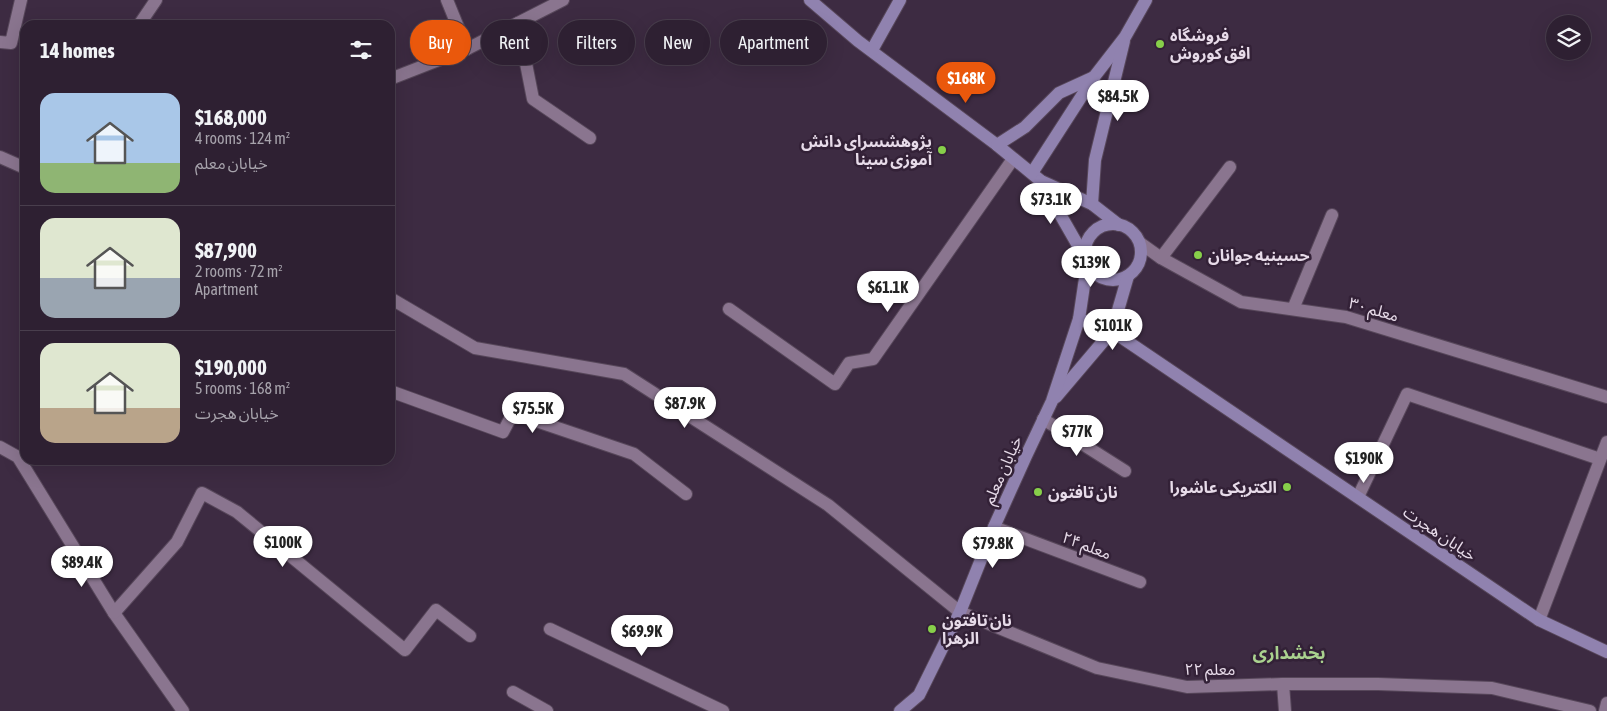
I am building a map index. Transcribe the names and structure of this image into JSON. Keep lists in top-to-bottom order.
{
  "streets": {
    "main road": ["خیابان معلم", "خیابان هجرت"],
    "street": ["معلم ۳۰", "معلم ۲۴", "معلم ۲۲"]
  },
  "crossings": [
    ["معلم ۳۰", "خیابان معلم"],
    ["خیابان معلم", "خیابان هجرت"],
    ["خیابان معلم", "معلم ۲۴"],
    ["خیابان معلم", "معلم ۲۲"]
  ],
  "districts": ["بخشداری"],
  "places": [
    "فروشگاه افق کوروش",
    "پژوهشسرای دانش آموزی سینا",
    "حسینیه جوانان",
    "الکتریکی عاشورا",
    "نان تافتون",
    "نان تافتون الزهرا"
  ],
  "page": {
    "chip": [
      "Buy",
      "Rent",
      "Filters",
      "New",
      "Apartment"
    ],
    "heading": "14 homes",
    "price": [
      "$168K",
      "$84.5K",
      "$73.1K",
      "$139K",
      "$61.1K",
      "$101K",
      "$87.9K",
      "$75.5K",
      "$77K",
      "$190K",
      "$100K",
      "$79.8K",
      "$89.4K",
      "$69.9K"
    ],
    "list": [
      {
        "name": "$168,000",
        "note": "4 rooms · 124 m² · خیابان معلم"
      },
      {
        "name": "$87,900",
        "note": "2 rooms · 72 m² · Apartment"
      },
      {
        "name": "$190,000",
        "note": "5 rooms · 168 m² · خیابان هجرت"
      }
    ]
  }
}
